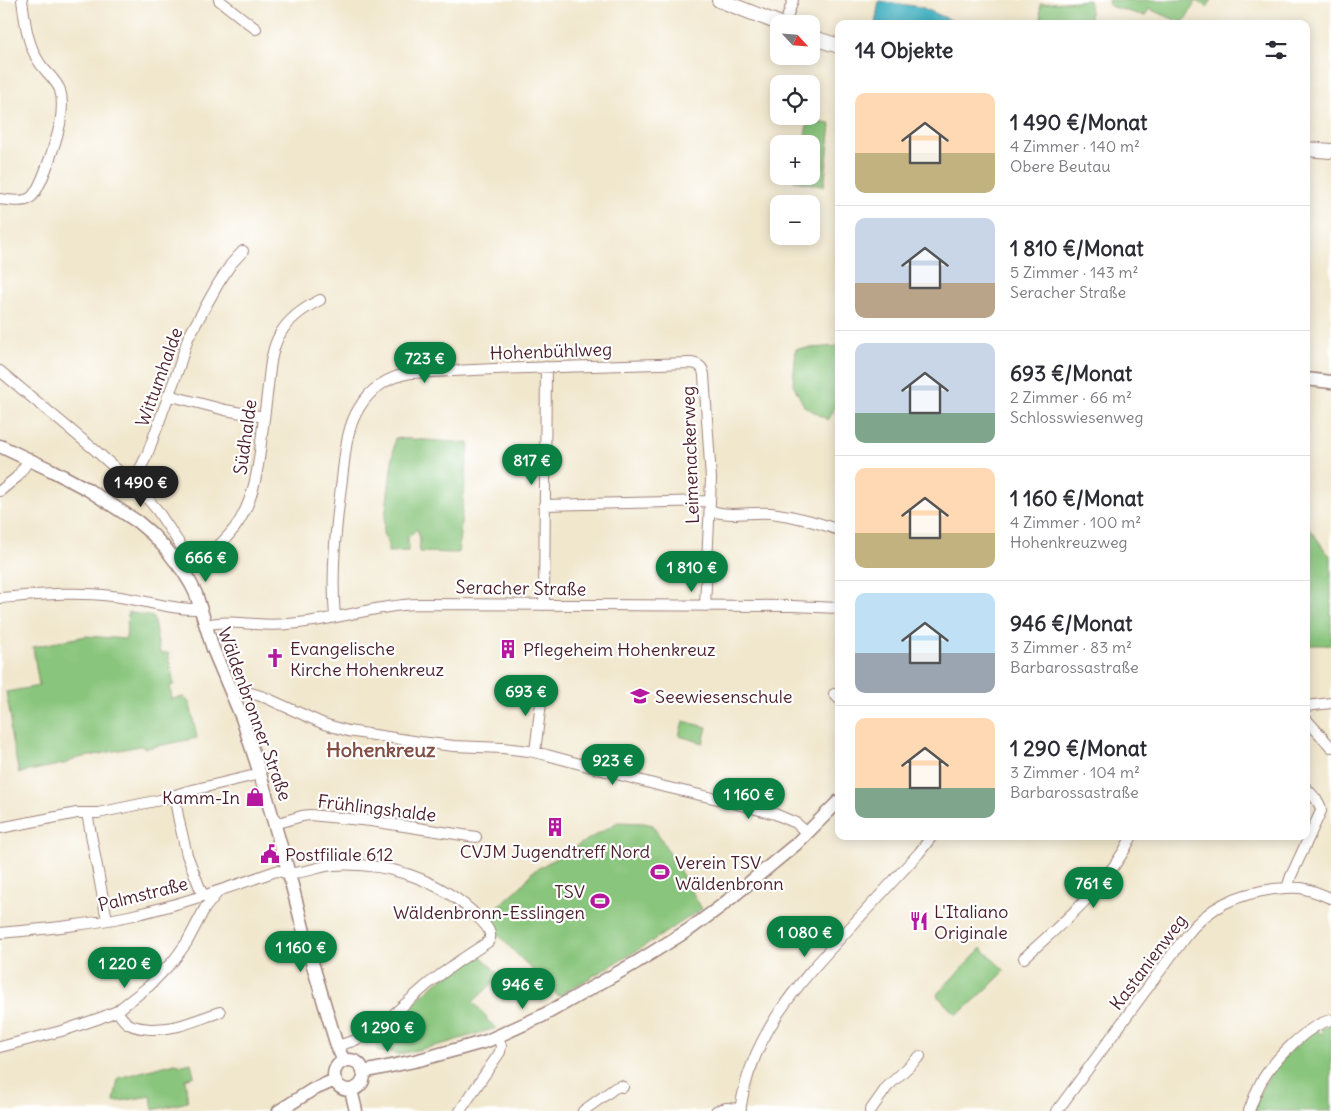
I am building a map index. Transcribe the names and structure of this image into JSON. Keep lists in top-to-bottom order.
{
  "streets": {
    "street": [
      "Hohenbühlweg",
      "Wittumhalde",
      "Südhalde",
      "Leimenackerweg",
      "Seracher Straße",
      "Wäldenbronner Straße",
      "Frühlingshalde",
      "Palmstraße",
      "Kastanienweg"
    ]
  },
  "crossings": [
    ["Hohenbühlweg", "Leimenackerweg"],
    ["Hohenbühlweg", "Seracher Straße"],
    ["Südhalde", "Wäldenbronner Straße"],
    ["Leimenackerweg", "Seracher Straße"],
    ["Seracher Straße", "Wäldenbronner Straße"],
    ["Wäldenbronner Straße", "Frühlingshalde"],
    ["Wäldenbronner Straße", "Palmstraße"]
  ],
  "districts": ["Hohenkreuz"],
  "places": {
    "building": ["Pflegeheim Hohenkreuz", "CVJM Jugendtreff Nord"],
    "church": ["Evangelische Kirche Hohenkreuz"],
    "school or university": ["Seewiesenschule"],
    "shop": ["Kamm-In"],
    "public building": ["Postfiliale 612"],
    "sports": ["Verein TSV Wäldenbronn", "TSV Wäldenbronn-Esslingen"],
    "restaurant": ["L'Italiano Originale"]
  },
  "north": "bottom right",
  "page": {
    "map_buttons": ["+", "−"],
    "heading": "14 Objekte",
    "list": [
      {
        "name": "1 490 €/Monat",
        "note": "4 Zimmer · 140 m² · Obere Beutau"
      },
      {
        "name": "1 810 €/Monat",
        "note": "5 Zimmer · 143 m² · Seracher Straße"
      },
      {
        "name": "693 €/Monat",
        "note": "2 Zimmer · 66 m² · Schlosswiesenweg"
      },
      {
        "name": "1 160 €/Monat",
        "note": "4 Zimmer · 100 m² · Hohenkreuzweg"
      },
      {
        "name": "946 €/Monat",
        "note": "3 Zimmer · 83 m² · Barbarossastraße"
      },
      {
        "name": "1 290 €/Monat",
        "note": "3 Zimmer · 104 m² · Barbarossastraße"
      }
    ],
    "price": [
      "723 €",
      "817 €",
      "1 490 €",
      "666 €",
      "1 810 €",
      "693 €",
      "923 €",
      "1 160 €",
      "761 €",
      "1 080 €",
      "1 160 €",
      "1 220 €",
      "946 €",
      "1 290 €"
    ]
  }
}
